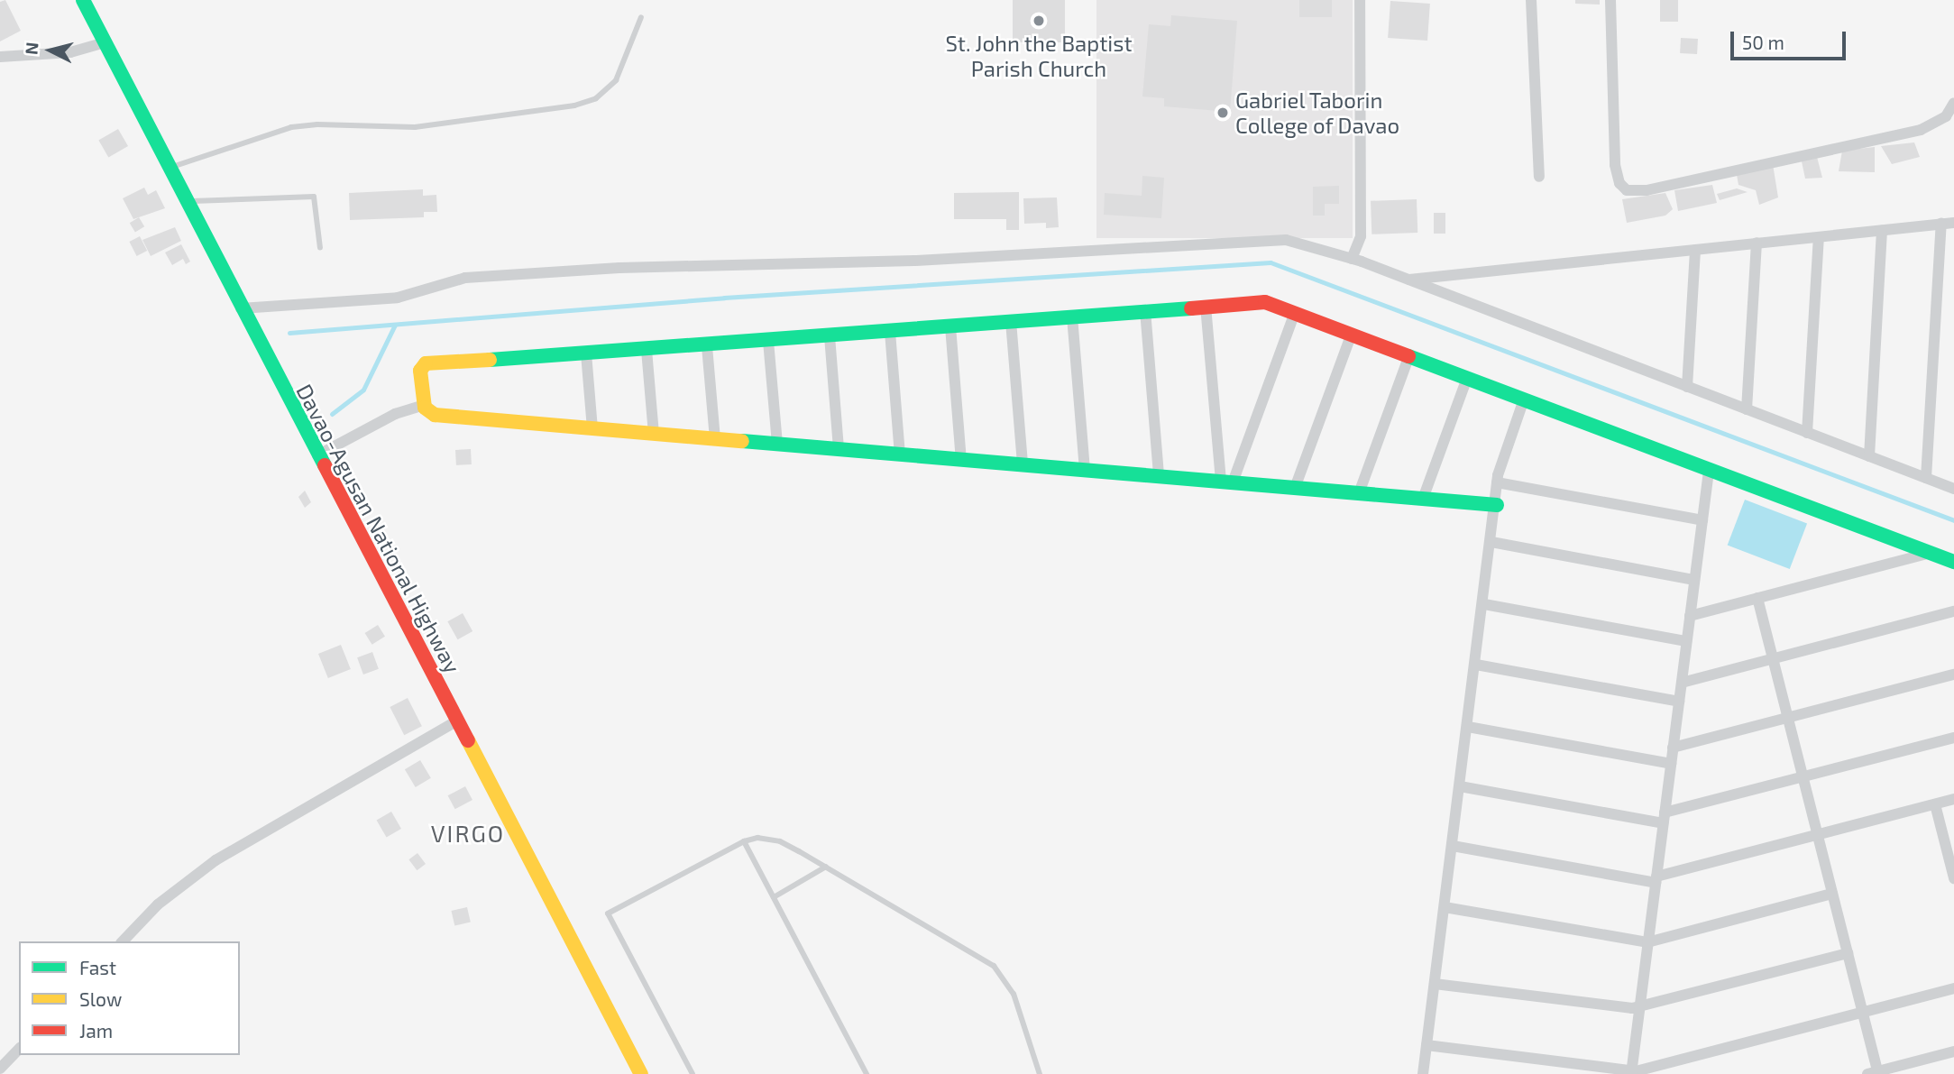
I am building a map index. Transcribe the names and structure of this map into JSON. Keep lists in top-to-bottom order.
{
  "streets": {
    "main road": ["Davao-Agusan National Highway"]
  },
  "districts": ["VIRGO"],
  "places": ["St. John the Baptist Parish Church", "Gabriel Taborin College of Davao"],
  "legend": ["Fast", "Slow", "Jam"],
  "scale_bar": "50 m",
  "north": "left"
}
